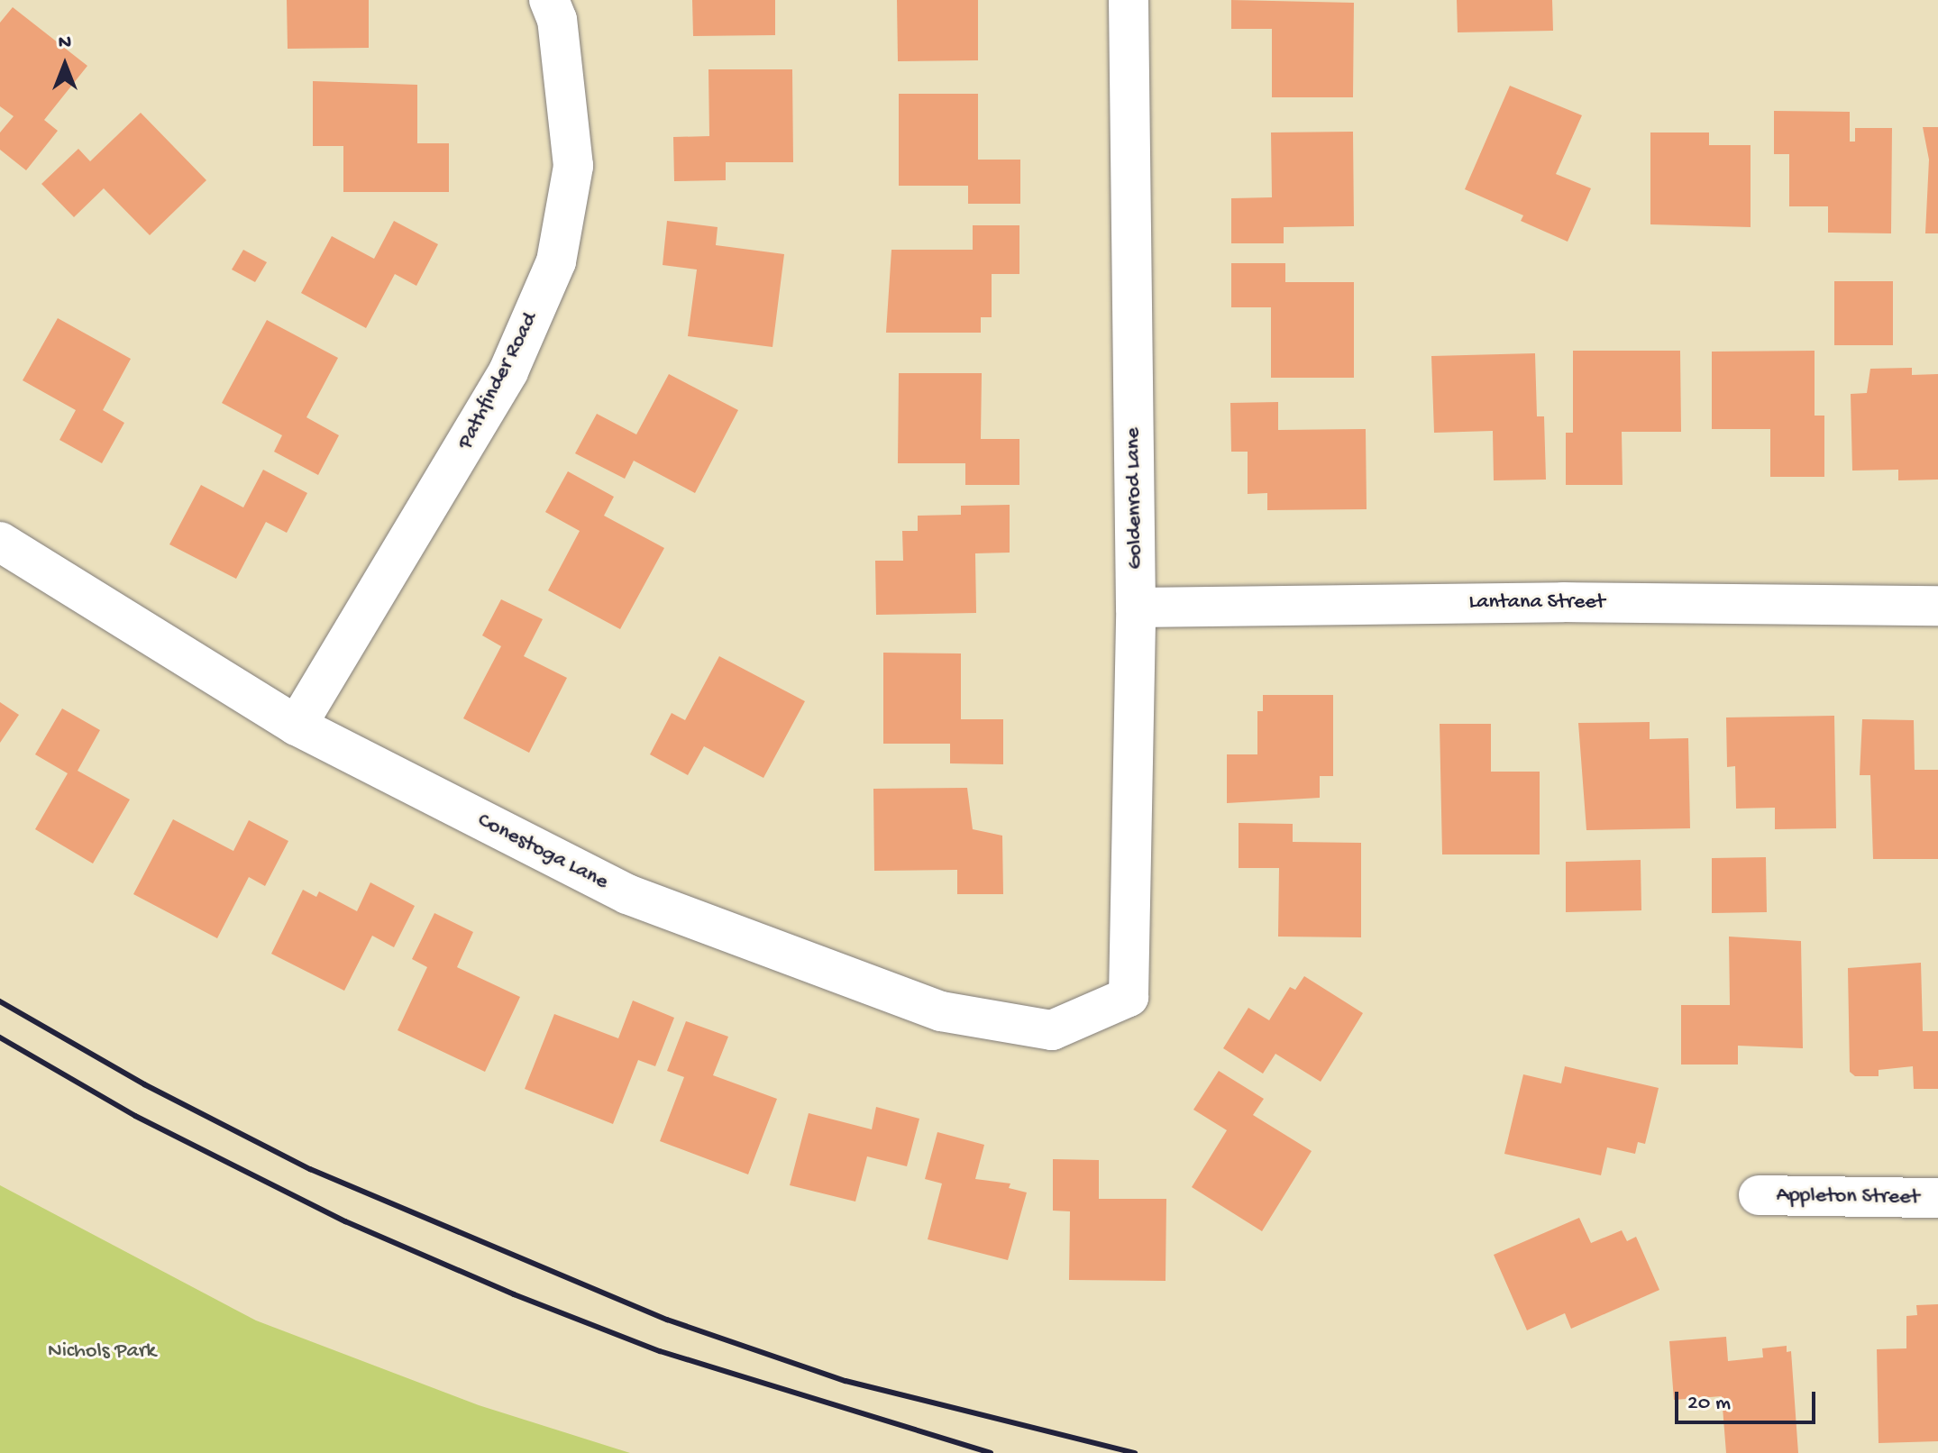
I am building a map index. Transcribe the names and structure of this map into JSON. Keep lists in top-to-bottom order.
{
  "streets": {
    "street": [
      "Pathfinder Road",
      "Goldenrod Lane",
      "Lantana Street",
      "Conestoga Lane",
      "Appleton Street"
    ]
  },
  "crossings": [
    ["Pathfinder Road", "Conestoga Lane"],
    ["Goldenrod Lane", "Lantana Street"],
    ["Goldenrod Lane", "Conestoga Lane"]
  ],
  "parks": ["Nichols Park"],
  "scale_bar": "20 m",
  "north": "top"
}
